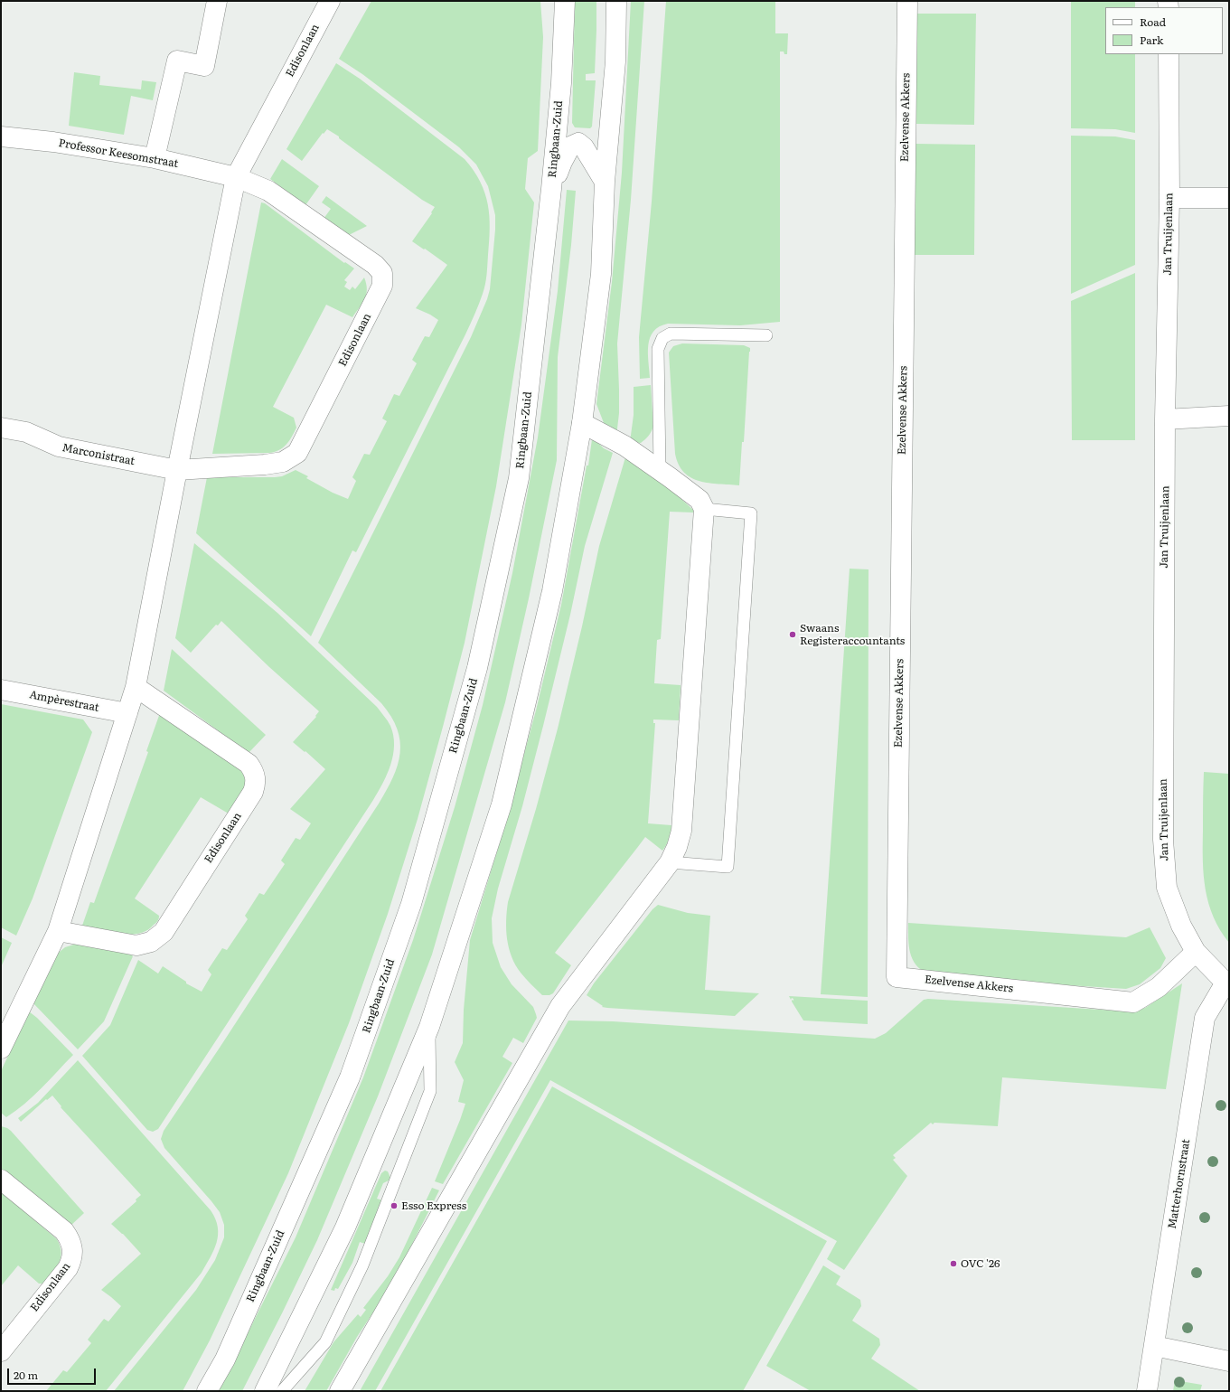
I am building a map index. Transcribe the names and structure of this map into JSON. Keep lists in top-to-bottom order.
{
  "streets": {
    "street": [
      "Edisonlaan",
      "Ezelvense Akkers",
      "Ringbaan-Zuid",
      "Professor Keesomstraat",
      "Jan Truijenlaan",
      "Marconistraat",
      "Ampèrestraat",
      "Matterhornstraat"
    ]
  },
  "crossings": [
    ["Edisonlaan", "Professor Keesomstraat"],
    ["Edisonlaan", "Marconistraat"],
    ["Edisonlaan", "Ampèrestraat"],
    ["Ezelvense Akkers", "Jan Truijenlaan"],
    ["Jan Truijenlaan", "Matterhornstraat"]
  ],
  "places": ["Swaans Registeraccountants", "Esso Express", "OVC '26"],
  "legend": ["Road", "Park"],
  "scale_bar": "20 m"
}
